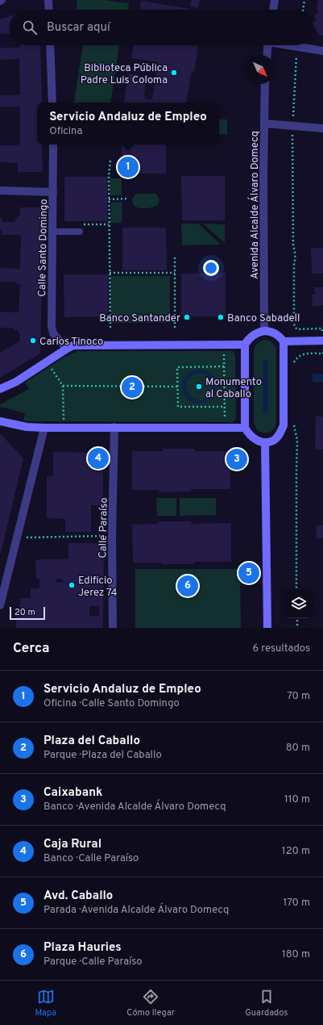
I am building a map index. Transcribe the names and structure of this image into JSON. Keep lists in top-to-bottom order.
{
  "streets": {
    "street": ["Avenida Alcalde Álvaro Domecq", "Calle Santo Domingo", "Calle Paraíso"]
  },
  "places": [
    "Biblioteca Pública Padre Luis Coloma",
    "Banco Santander",
    "Banco Sabadell",
    "Carlos Tinoco",
    "Monumento al Caballo",
    "Edificio Jerez 74"
  ],
  "scale_bar": "20 m",
  "north": "bottom right",
  "page": {
    "search": "Buscar aquí",
    "popup": ["Servicio Andaluz de Empleo", "Oficina"],
    "pins": [
      "1",
      "2",
      "4",
      "3",
      "5",
      "6"
    ],
    "scale": "20 m",
    "heading": ["Cerca", "6 resultados"],
    "list": [
      {
        "mark": "1",
        "name": "Servicio Andaluz de Empleo",
        "note": "Oficina · Calle Santo Domingo",
        "value": "70 m"
      },
      {
        "mark": "2",
        "name": "Plaza del Caballo",
        "note": "Parque · Plaza del Caballo",
        "value": "80 m"
      },
      {
        "mark": "3",
        "name": "Caixabank",
        "note": "Banco · Avenida Alcalde Álvaro Domecq",
        "value": "110 m"
      },
      {
        "mark": "4",
        "name": "Caja Rural",
        "note": "Banco · Calle Paraíso",
        "value": "120 m"
      },
      {
        "mark": "5",
        "name": "Avd. Caballo",
        "note": "Parada · Avenida Alcalde Álvaro Domecq",
        "value": "170 m"
      },
      {
        "mark": "6",
        "name": "Plaza Hauries",
        "note": "Parque · Calle Paraíso",
        "value": "180 m"
      }
    ],
    "nav": ["Mapa", "Cómo llegar", "Guardados"]
  }
}
